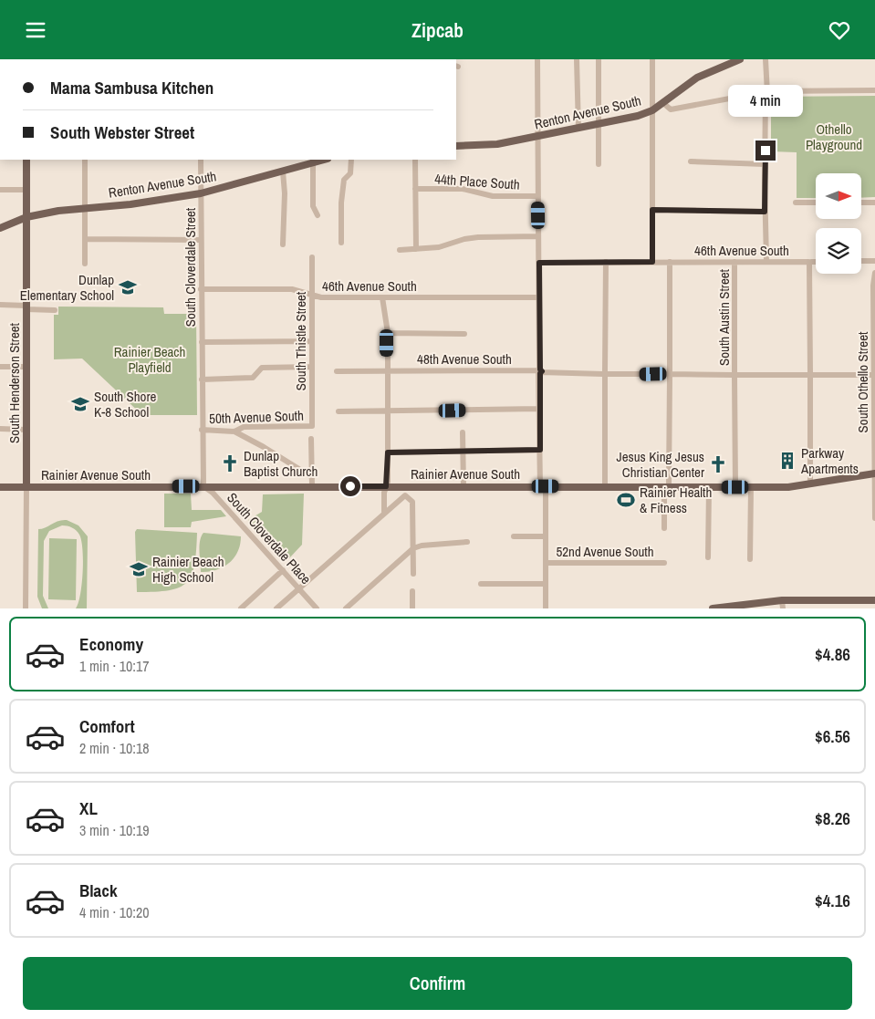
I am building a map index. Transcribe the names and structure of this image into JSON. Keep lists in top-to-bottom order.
{
  "streets": {
    "main road": ["Renton Avenue South", "South Henderson Street", "Rainier Avenue South"],
    "street": [
      "44th Place South",
      "46th Avenue South",
      "South Cloverdale Street",
      "South Austin Street",
      "South Thistle Street",
      "48th Avenue South",
      "South Othello Street",
      "50th Avenue South",
      "South Cloverdale Place",
      "52nd Avenue South"
    ]
  },
  "crossings": [
    ["Renton Avenue South", "South Cloverdale Street"],
    ["Renton Avenue South", "South Henderson Street"],
    ["46th Avenue South", "South Cloverdale Street"],
    ["46th Avenue South", "South Austin Street"],
    ["46th Avenue South", "South Thistle Street"],
    ["South Cloverdale Street", "50th Avenue South"],
    ["South Cloverdale Street", "Rainier Avenue South"],
    ["South Cloverdale Street", "South Cloverdale Place"],
    ["South Austin Street", "48th Avenue South"],
    ["South Austin Street", "Rainier Avenue South"],
    ["South Thistle Street", "50th Avenue South"],
    ["48th Avenue South", "South Othello Street"],
    ["South Othello Street", "Rainier Avenue South"],
    ["South Henderson Street", "Rainier Avenue South"],
    ["Rainier Avenue South", "South Cloverdale Place"]
  ],
  "parks": ["Othello Playground", "Rainier Beach Playfield"],
  "places": {
    "school or university": ["Dunlap Elementary School", "South Shore K-8 School", "Rainier Beach High School"],
    "building": ["Parkway Apartments"],
    "church": ["Dunlap Baptist Church", "Jesus King Jesus Christian Center"],
    "sports": ["Rainier Health & Fitness"]
  },
  "north": "right",
  "page": {
    "header": "Zipcab",
    "banner": ["Mama Sambusa Kitchen", "South Webster Street"],
    "bubble": "4 min",
    "list": [
      {
        "name": "Economy",
        "note": "1 min · 10:17",
        "value": "$4.86"
      },
      {
        "name": "Comfort",
        "note": "2 min · 10:18",
        "value": "$6.56"
      },
      {
        "name": "XL",
        "note": "3 min · 10:19",
        "value": "$8.26"
      },
      {
        "name": "Black",
        "note": "4 min · 10:20",
        "value": "$4.16"
      }
    ],
    "buttons": "Confirm"
  }
}
